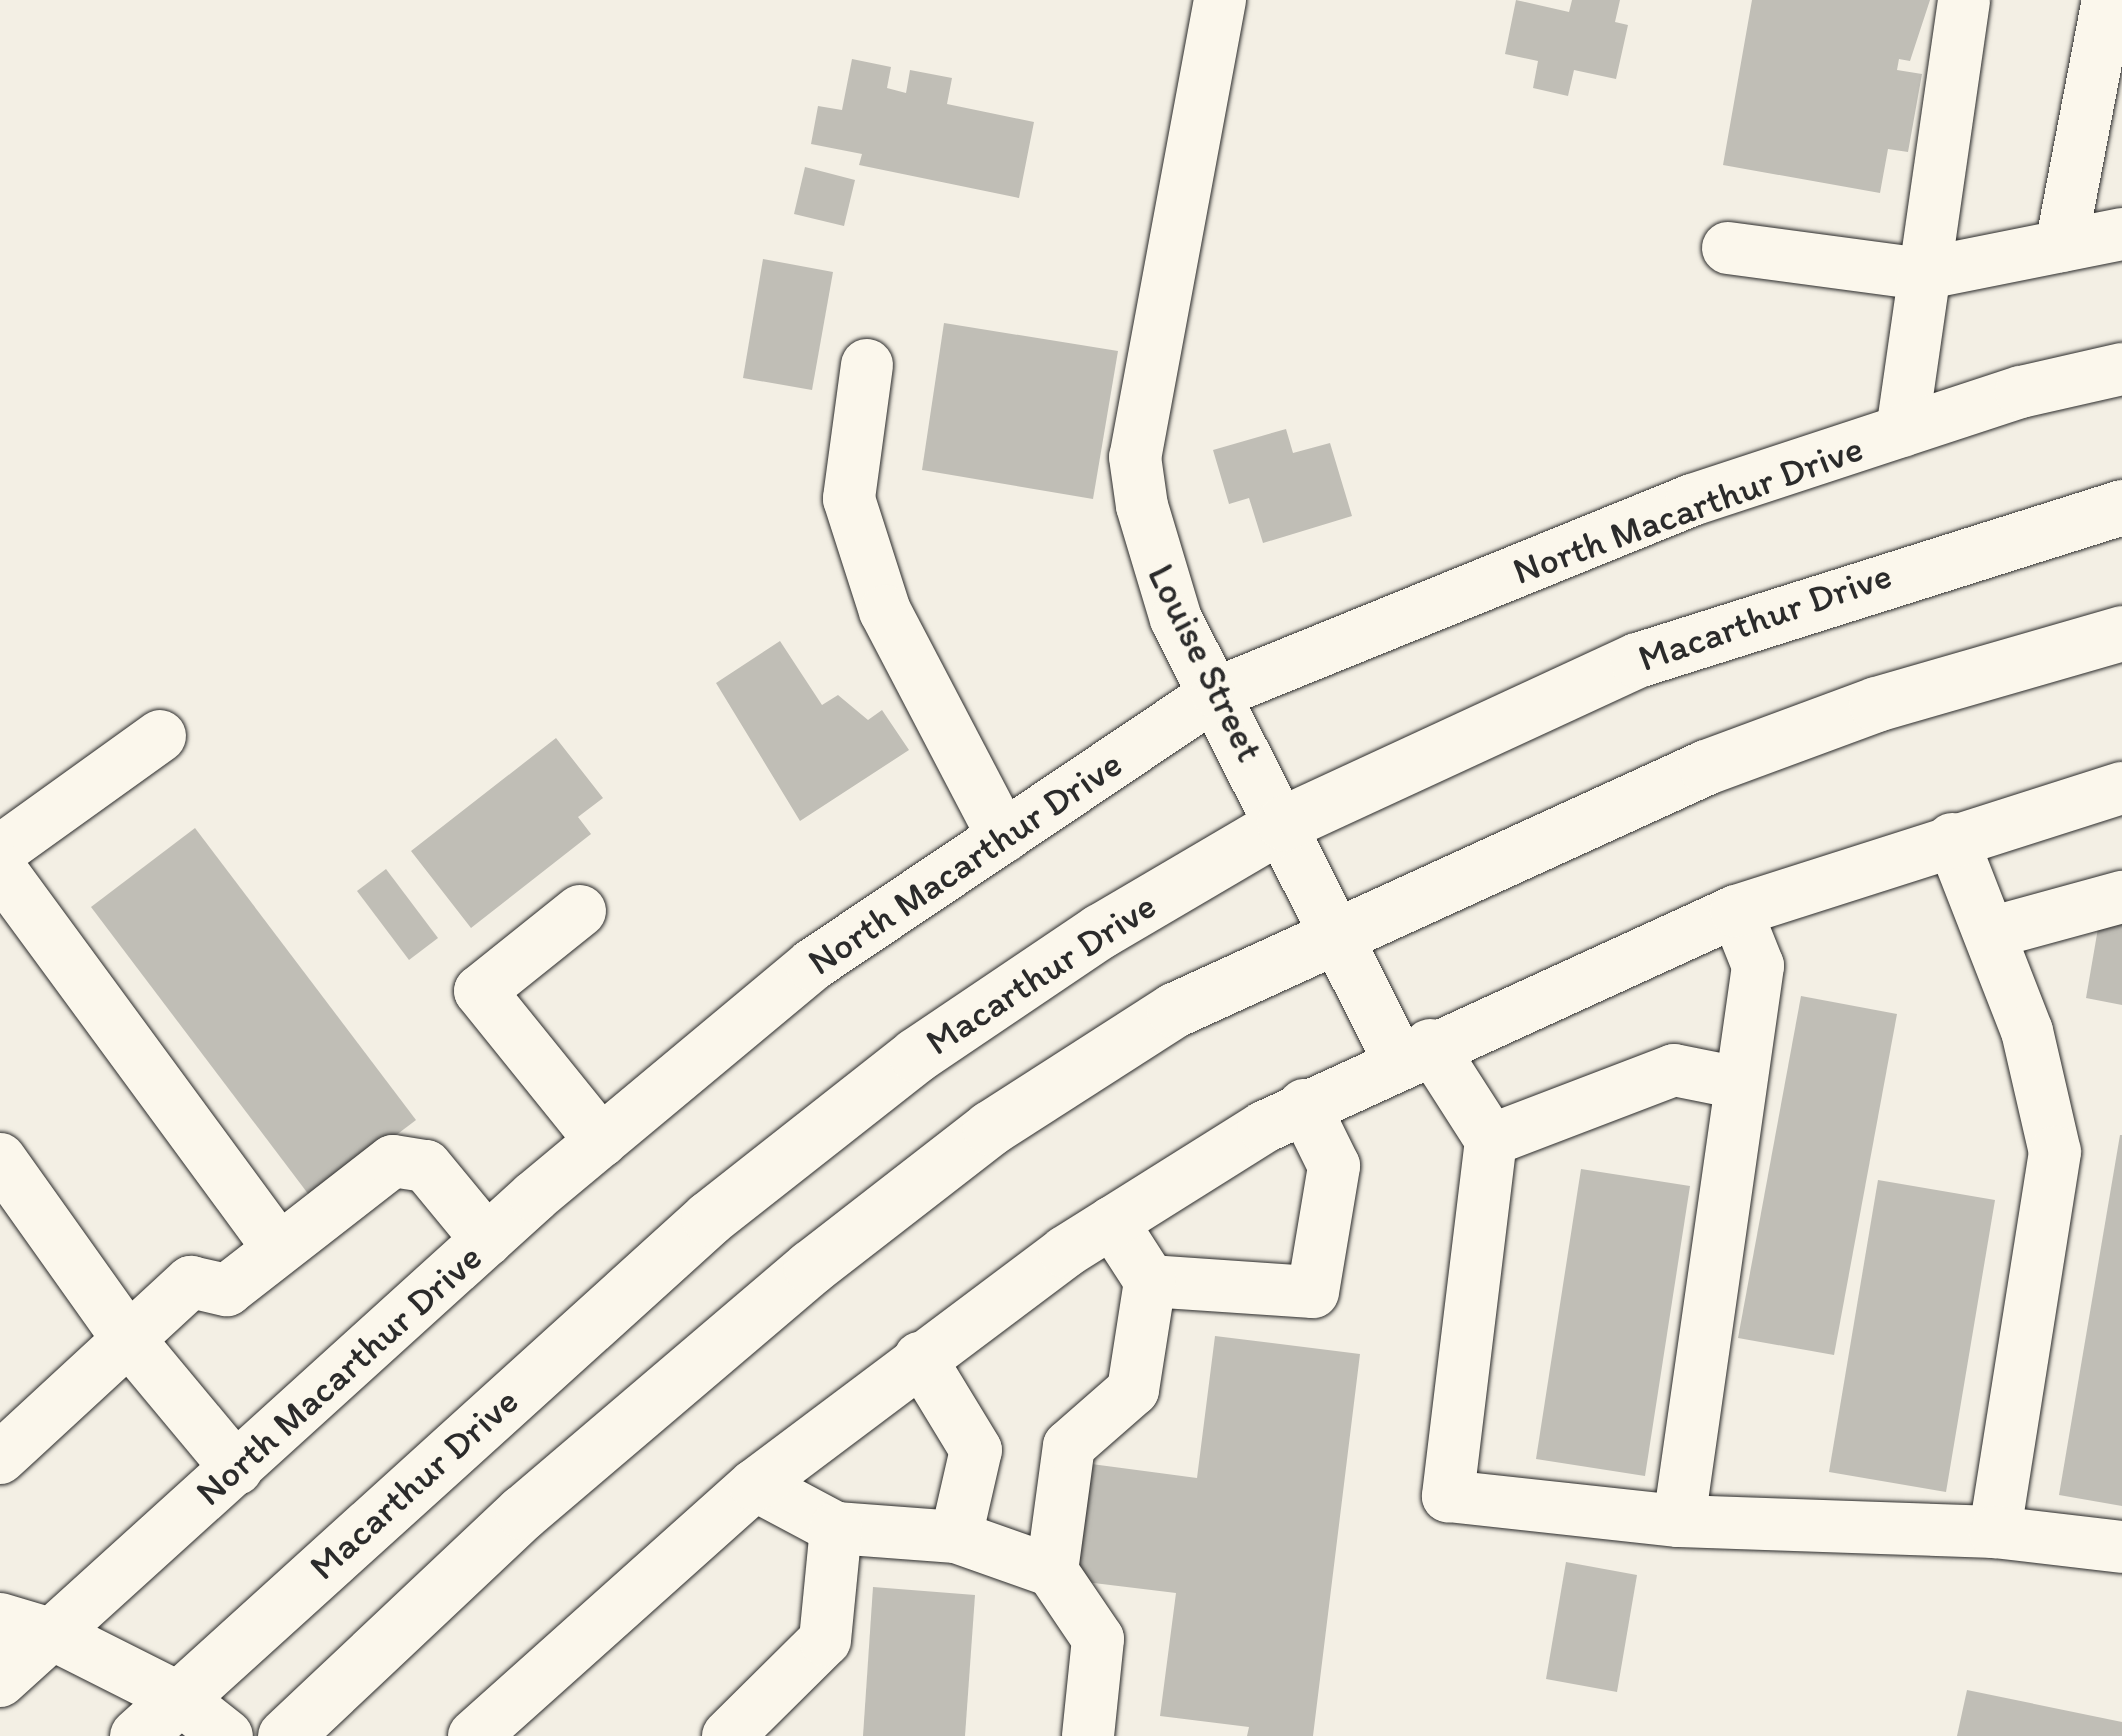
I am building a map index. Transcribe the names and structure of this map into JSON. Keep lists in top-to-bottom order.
{
  "streets": {
    "highway": ["Macarthur Drive"],
    "street": ["North Macarthur Drive", "Louise Street"]
  },
  "crossings": [
    ["North Macarthur Drive", "Louise Street"],
    ["Macarthur Drive", "Louise Street"]
  ]
}
